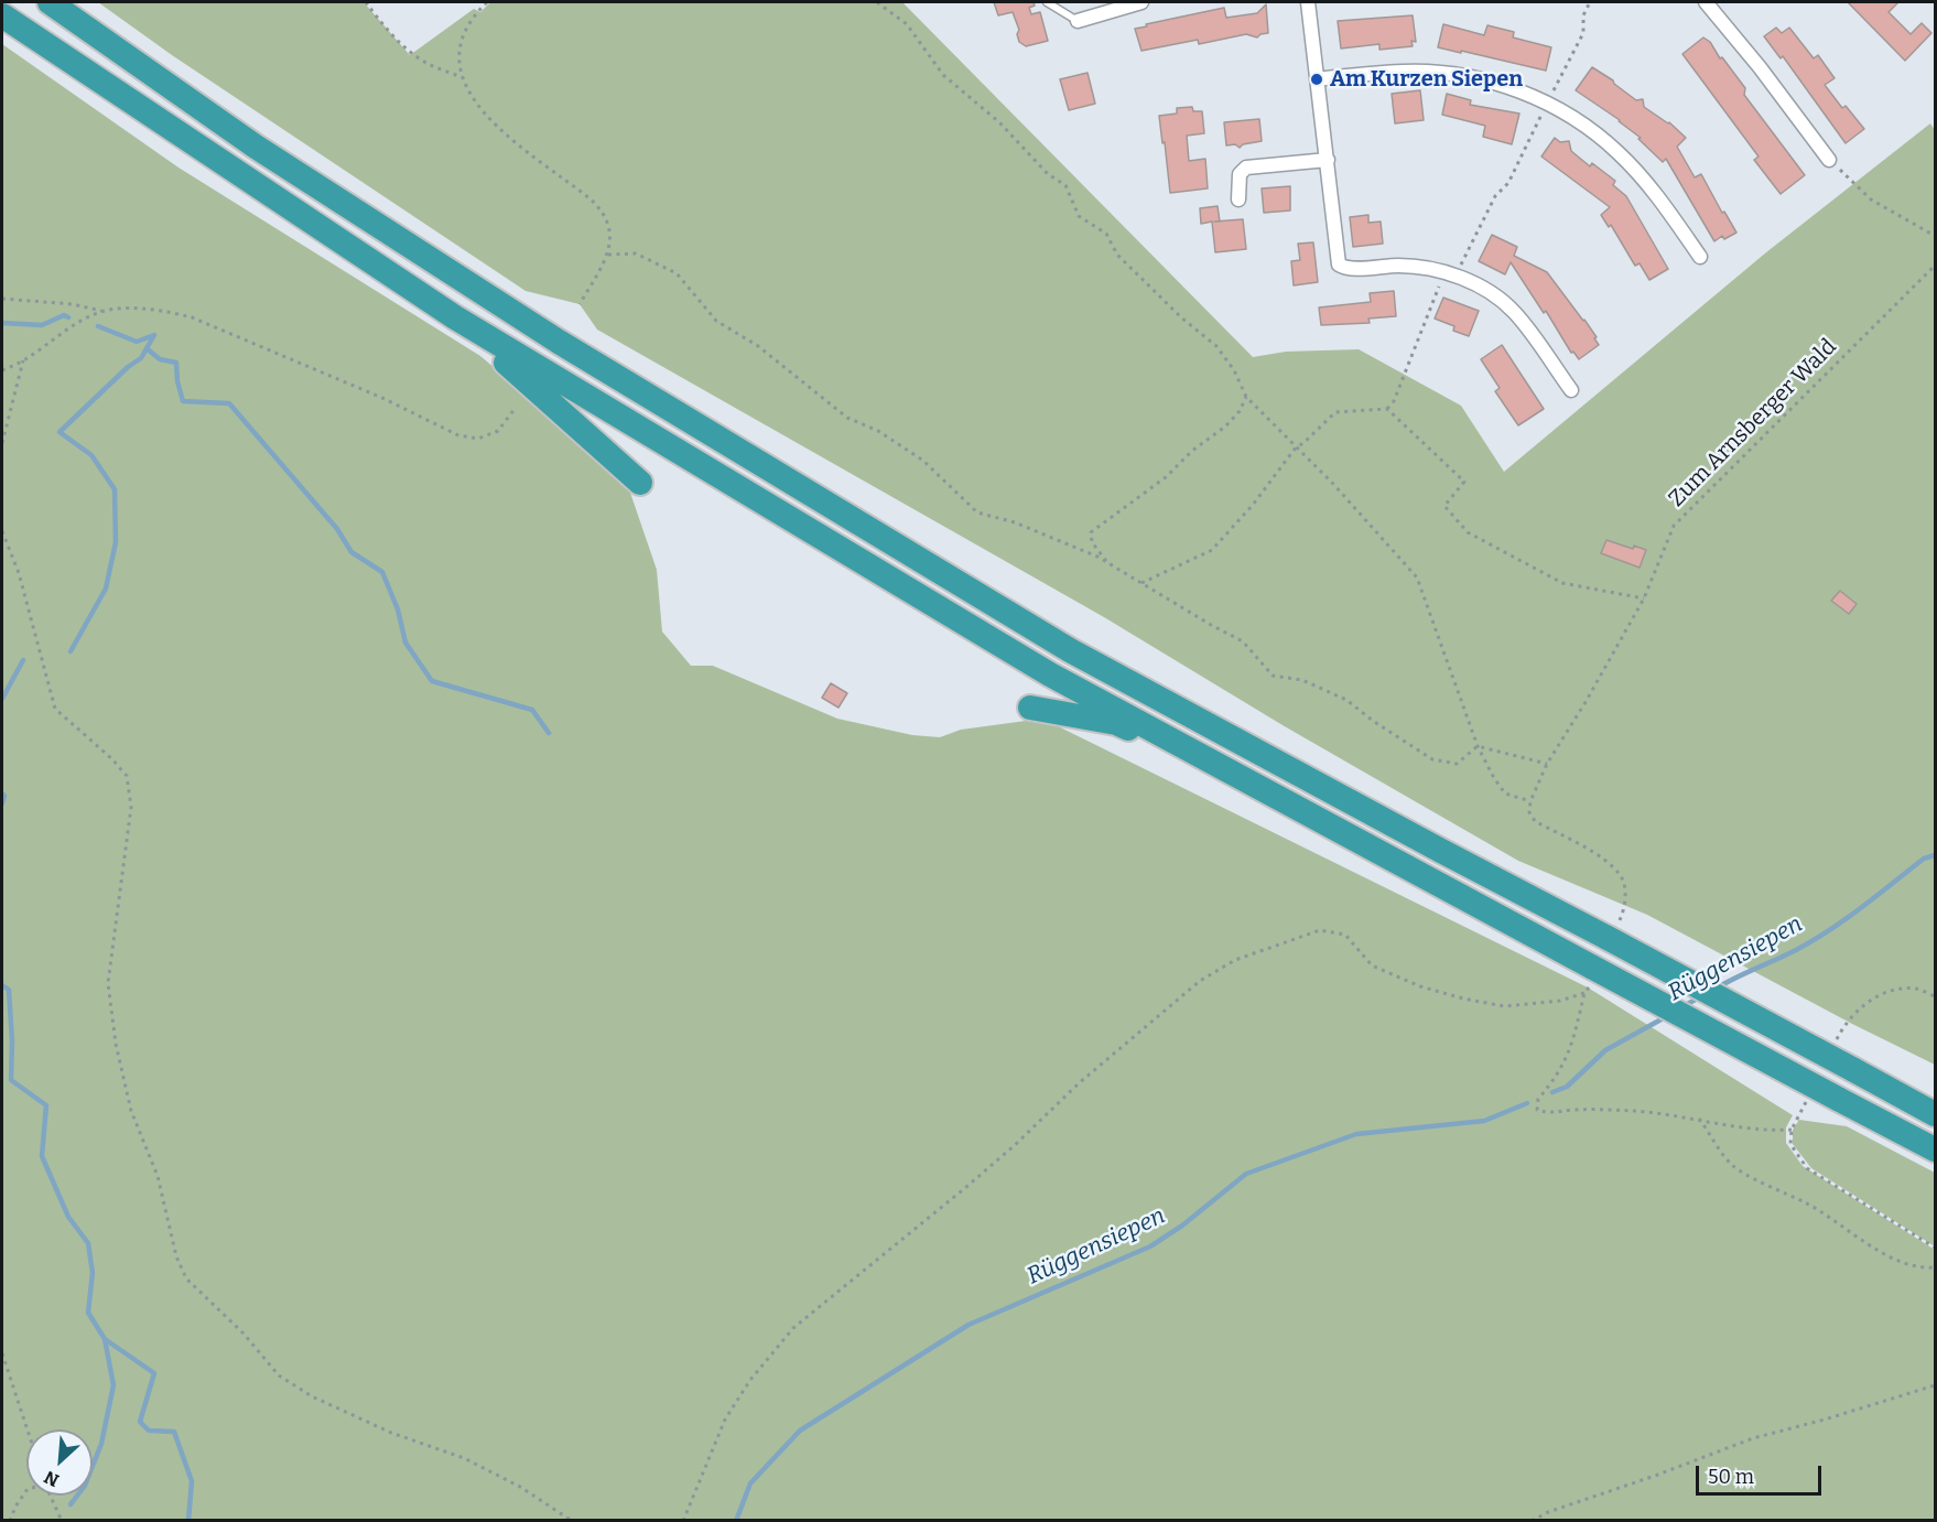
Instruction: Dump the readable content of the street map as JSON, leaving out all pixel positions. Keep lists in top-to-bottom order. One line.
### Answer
{"streets":{"path":["Zum Arnsberger Wald"]},"water":["Rüggensiepen"],"places":["Am Kurzen Siepen"],"scale_bar":"50 m","north":"bottom left"}
